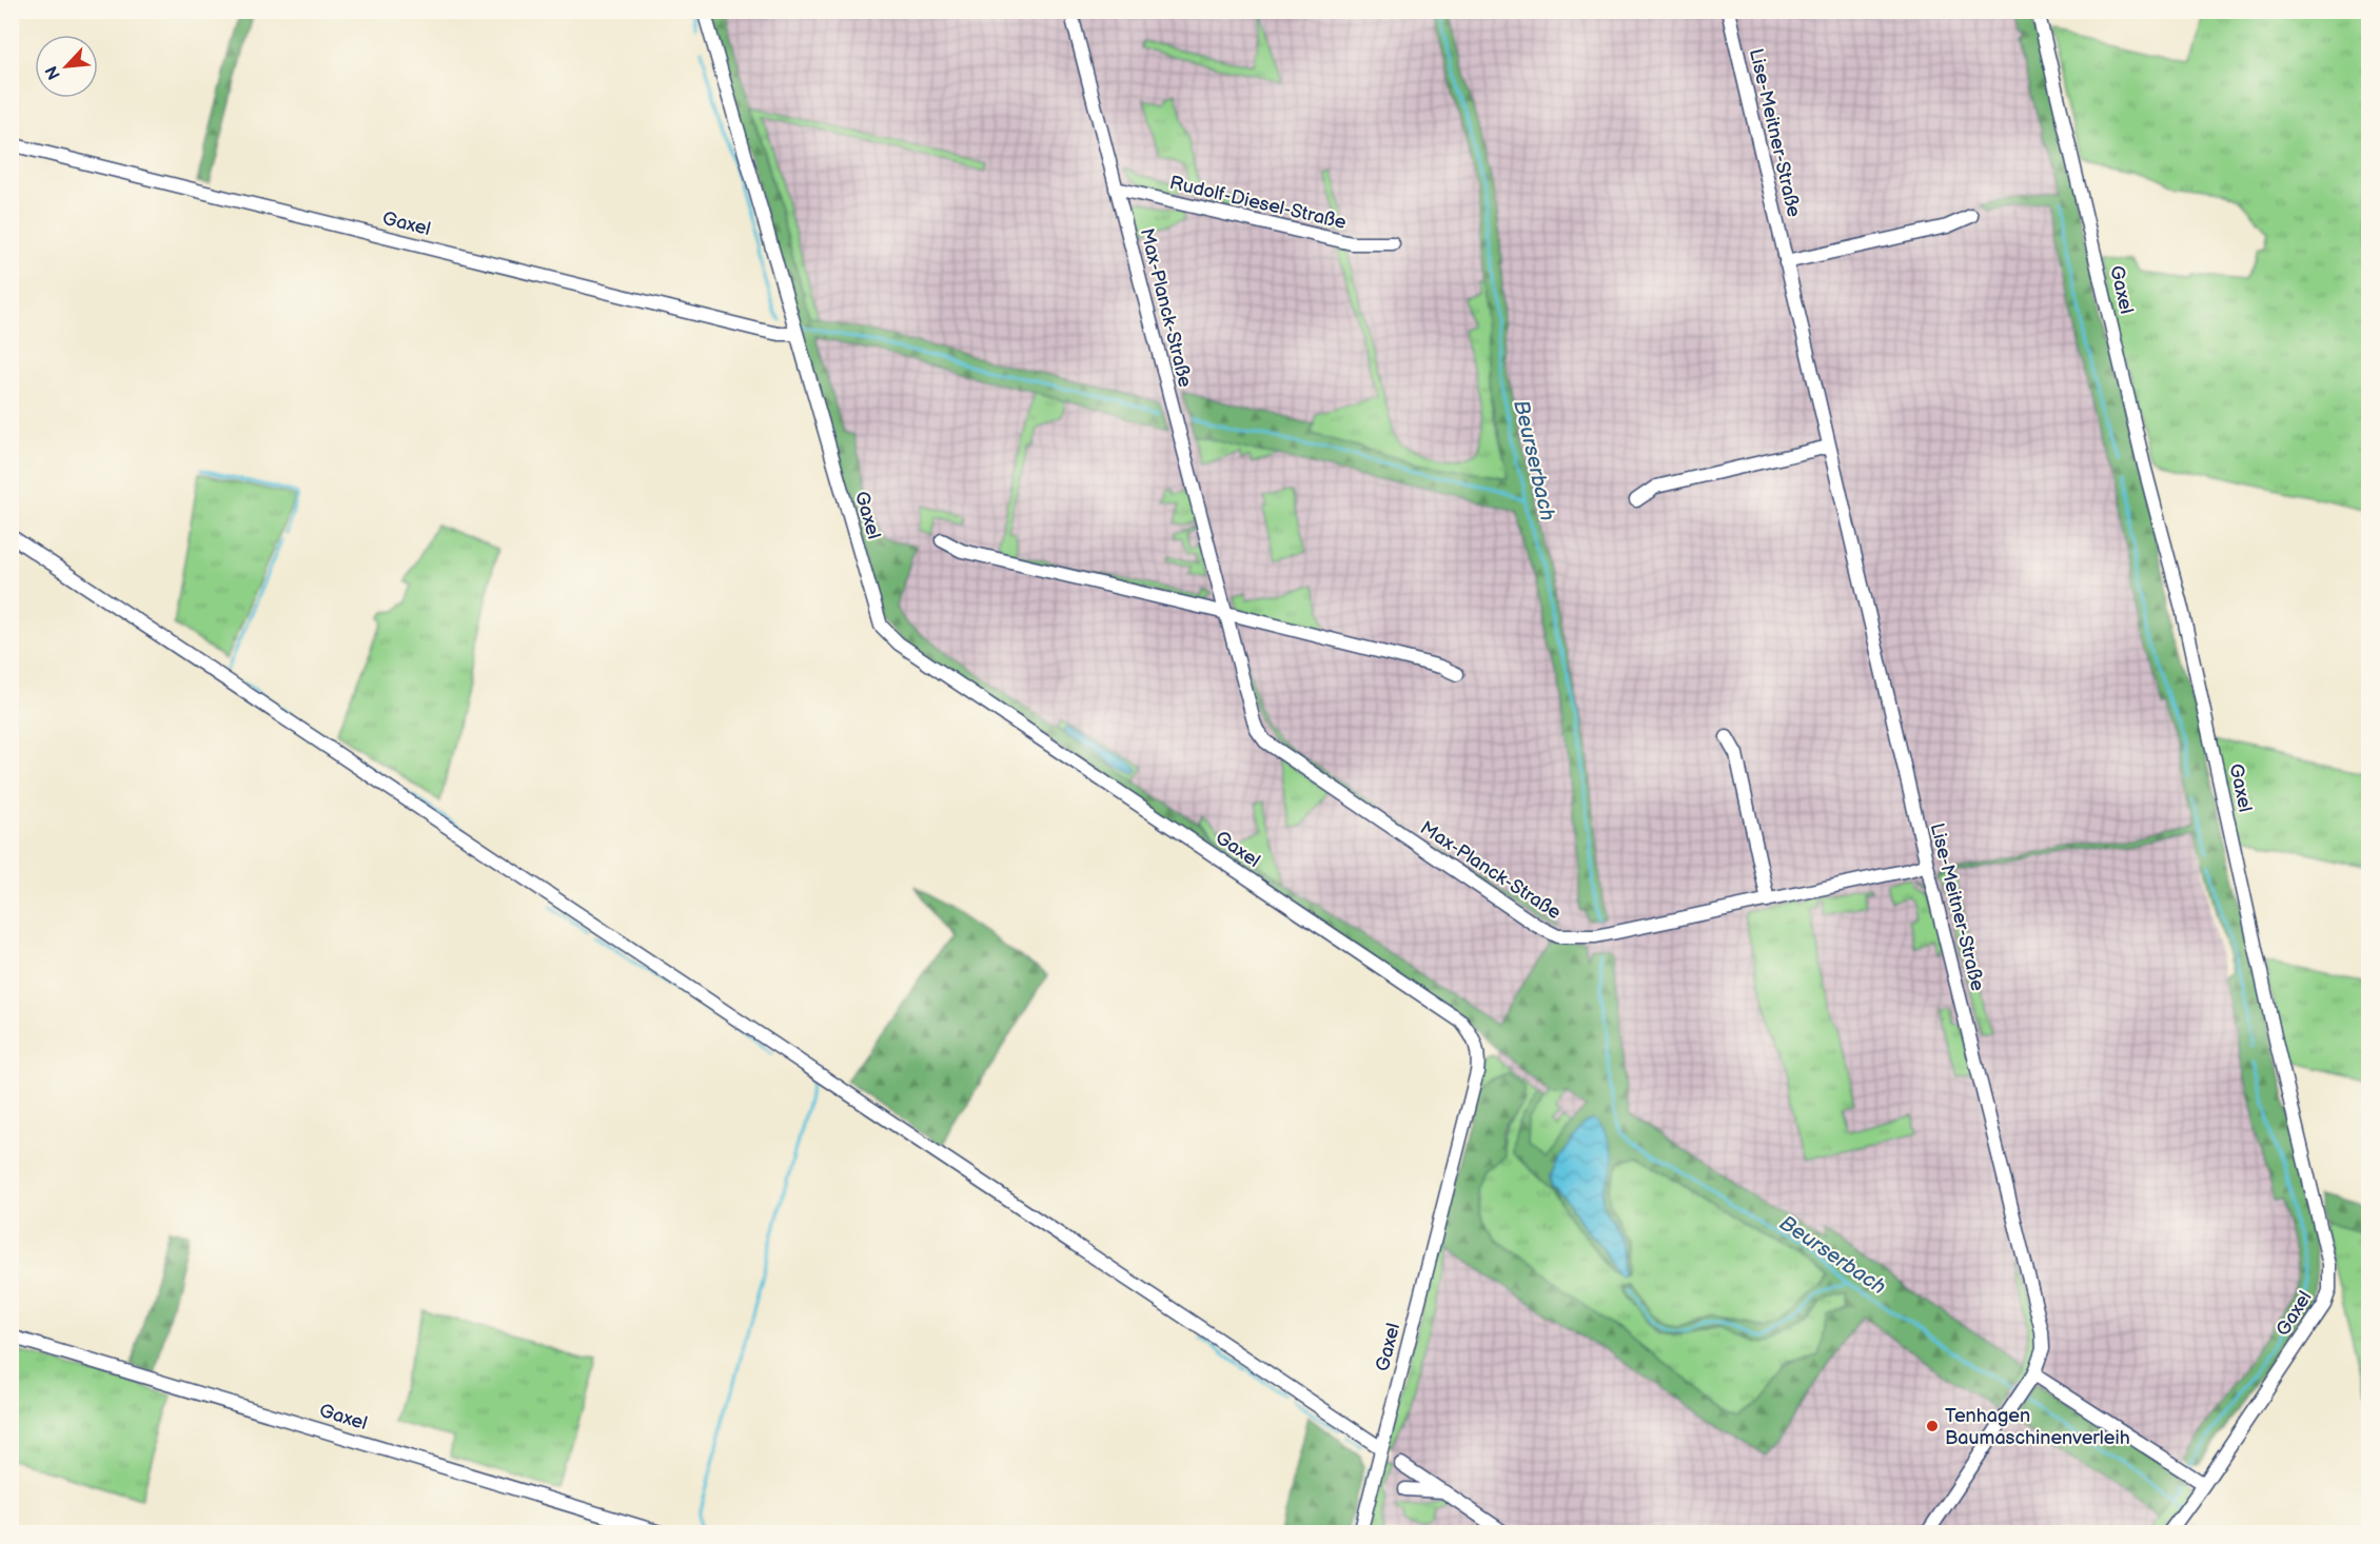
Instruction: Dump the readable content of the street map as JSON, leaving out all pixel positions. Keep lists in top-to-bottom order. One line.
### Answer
{"streets":{"street":["Lise-Meitner-Straße","Rudolf-Diesel-Straße","Gaxel","Max-Planck-Straße"]},"crossings":[["Lise-Meitner-Straße","Max-Planck-Straße"],["Rudolf-Diesel-Straße","Max-Planck-Straße"]],"water":["Beurserbach"],"places":["Tenhagen Baumaschinenverleih"],"north":"bottom left"}
